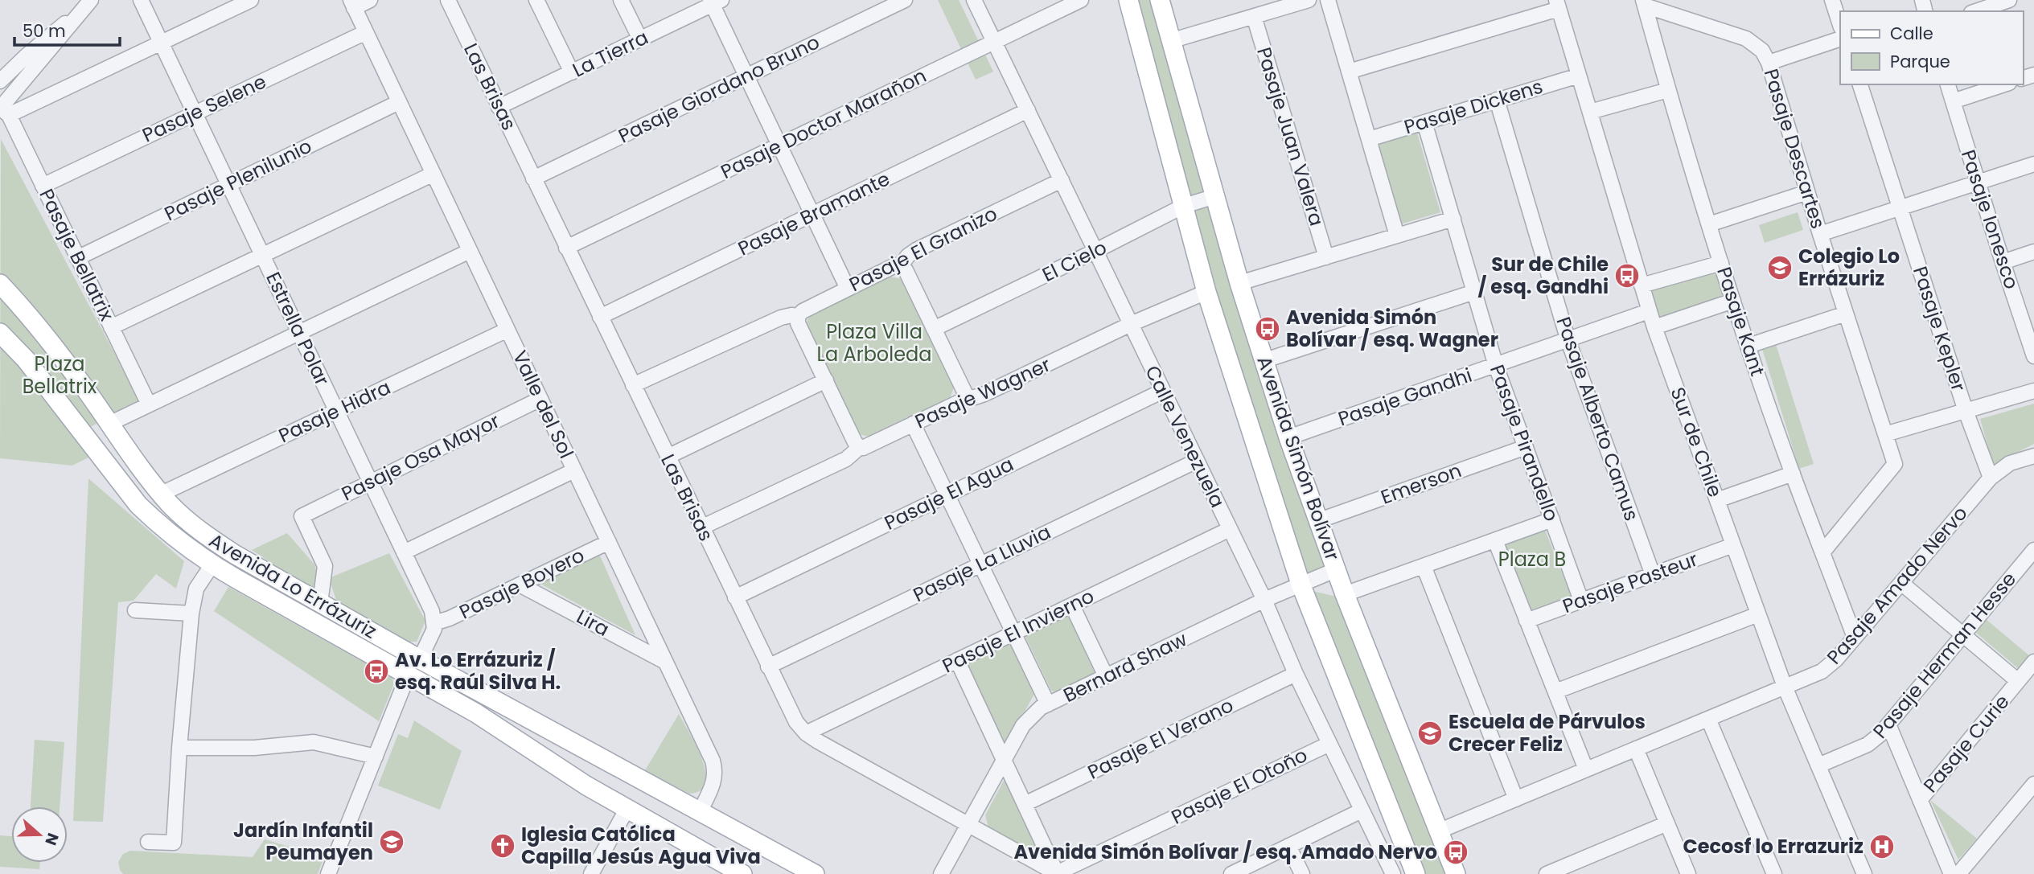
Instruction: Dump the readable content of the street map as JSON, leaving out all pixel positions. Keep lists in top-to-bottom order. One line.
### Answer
{"streets":{"main road":["Avenida Simón Bolívar","Avenida Lo Errázuriz"],"street":["La Tierra","Las Brisas","Pasaje Giordano Bruno","Pasaje Dickens","Pasaje Selene","Pasaje Doctor Marañon","Pasaje Juan Valera","Pasaje Descartes","Pasaje Plenilunio","Pasaje Bramante","Pasaje Ionesco","Pasaje El Granizo","Pasaje Bellatrix","El Cielo","Pasaje Kant","Estrella Polar","Pasaje Kepler","Pasaje Wagner","Pasaje Gandhi","Valle del Sol","Pasaje Hidra","Pasaje Alberto Camus","Calle Venezuela","Sur de Chile","Pasaje Pirandello","Pasaje Osa Mayor","Emerson","Pasaje El Agua","Pasaje La Lluvia","Pasaje Pasteur","Pasaje Boyero","Pasaje Amado Nervo","Lira","Pasaje El Invierno","Pasaje Herman Hesse","Bernard Shaw","Pasaje El Verano","Pasaje Curie","Pasaje El Otoño"]},"crossings":[["La Tierra","Las Brisas"],["Las Brisas","Pasaje Giordano Bruno"],["Las Brisas","Pasaje Doctor Marañon"],["Las Brisas","Pasaje Bramante"],["Las Brisas","Pasaje El Granizo"],["Las Brisas","Pasaje Wagner"],["Las Brisas","Pasaje El Agua"],["Las Brisas","Pasaje La Lluvia"],["Las Brisas","Pasaje El Invierno"],["Las Brisas","Bernard Shaw"],["Las Brisas","Pasaje El Otoño"],["Pasaje Dickens","Pasaje Alberto Camus"],["Pasaje Dickens","Sur de Chile"],["Pasaje Dickens","Pasaje Pirandello"],["Pasaje Selene","Pasaje Bellatrix"],["Pasaje Selene","Estrella Polar"],["Pasaje Selene","Valle del Sol"],["Pasaje Doctor Marañon","Calle Venezuela"],["Pasaje Descartes","Pasaje Kant"],["Pasaje Plenilunio","Pasaje Bellatrix"],["Pasaje Plenilunio","Estrella Polar"],["Pasaje Plenilunio","Valle del Sol"],["Pasaje Bramante","Calle Venezuela"],["Pasaje El Granizo","Calle Venezuela"],["El Cielo","Calle Venezuela"],["El Cielo","Avenida Simón Bolívar"],["Pasaje Kant","Pasaje Amado Nervo"],["Estrella Polar","Pasaje Hidra"],["Estrella Polar","Pasaje Osa Mayor"],["Estrella Polar","Pasaje Boyero"],["Pasaje Kepler","Pasaje Amado Nervo"],["Pasaje Wagner","Calle Venezuela"],["Pasaje Wagner","Avenida Simón Bolívar"],["Pasaje Gandhi","Pasaje Alberto Camus"],["Pasaje Gandhi","Sur de Chile"],["Pasaje Gandhi","Pasaje Pirandello"],["Pasaje Gandhi","Avenida Simón Bolívar"],["Valle del Sol","Pasaje Hidra"],["Valle del Sol","Pasaje Osa Mayor"],["Valle del Sol","Pasaje Boyero"],["Valle del Sol","Avenida Lo Errázuriz"],["Valle del Sol","Lira"],["Pasaje Hidra","Avenida Lo Errázuriz"],["Pasaje Alberto Camus","Pasaje Pasteur"],["Calle Venezuela","Pasaje El Agua"],["Calle Venezuela","Pasaje La Lluvia"],["Calle Venezuela","Pasaje El Invierno"],["Calle Venezuela","Bernard Shaw"],["Calle Venezuela","Pasaje El Verano"],["Calle Venezuela","Pasaje El Otoño"],["Sur de Chile","Pasaje Pasteur"],["Sur de Chile","Pasaje Amado Nervo"],["Sur de Chile","Pasaje Herman Hesse"],["Pasaje Pirandello","Emerson"],["Pasaje Pirandello","Pasaje Pasteur"],["Pasaje Osa Mayor","Avenida Lo Errázuriz"],["Avenida Simón Bolívar","Emerson"],["Avenida Simón Bolívar","Pasaje Amado Nervo"],["Avenida Simón Bolívar","Bernard Shaw"],["Pasaje Boyero","Lira"]],"parks":["Plaza Villa La Arboleda","Plaza Bellatrix","Plaza B"],"places":{"school or university":["Colegio Lo Errázuriz","Escuela de Párvulos Crecer Feliz","Jardín Infantil Peumayen"],"bus stop":["Sur de Chile / esq. Gandhi","Avenida Simón Bolívar / esq. Wagner","Av. Lo Errázuriz / esq. Raúl Silva H.","Avenida Simón Bolívar / esq. Amado Nervo"],"church":["Iglesia Católica Capilla Jesús Agua Viva"],"hospital":["Cecosf lo Errazuriz"]},"legend":["Calle","Parque"],"scale_bar":"50 m","north":"right"}
